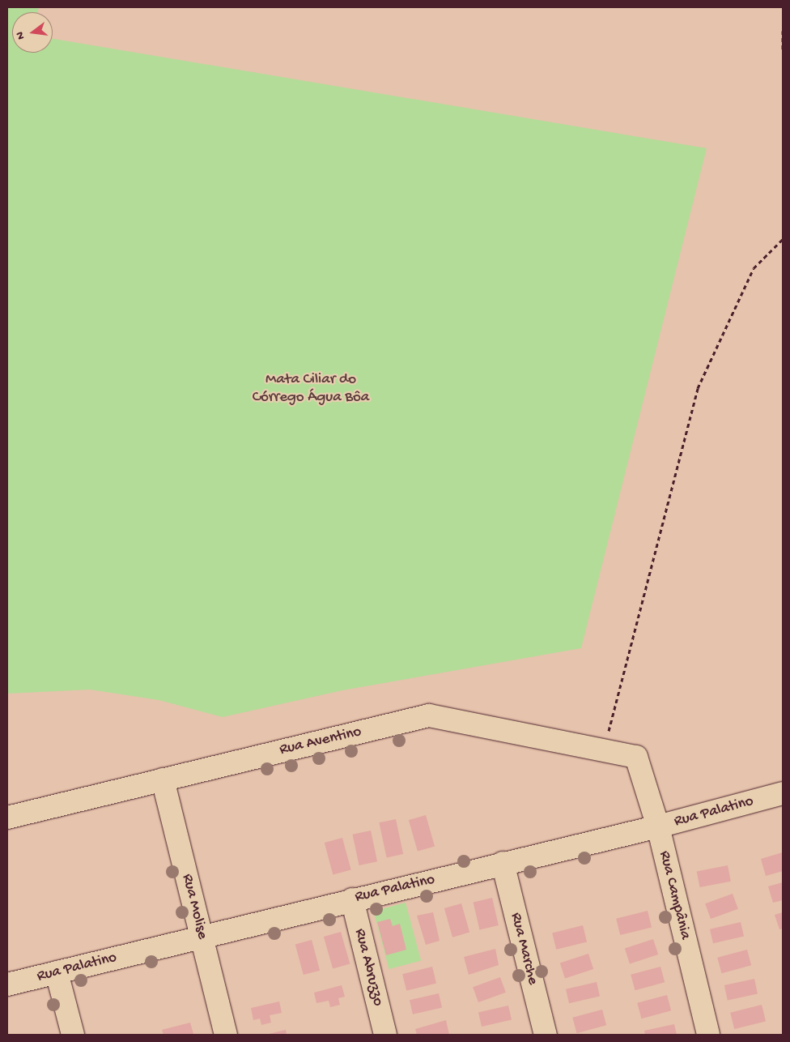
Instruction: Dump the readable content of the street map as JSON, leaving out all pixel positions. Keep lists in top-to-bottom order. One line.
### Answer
{"streets":{"street":["Rua Aventino","Rua Palatino","Rua Campânia","Rua Molise","Rua Marche","Rua Abruzzo"]},"crossings":[["Rua Aventino","Rua Campânia"],["Rua Aventino","Rua Molise"],["Rua Palatino","Rua Campânia"],["Rua Palatino","Rua Molise"],["Rua Palatino","Rua Marche"],["Rua Palatino","Rua Abruzzo"]],"parks":["Mata Ciliar do Córrego Água Bôa"],"north":"left"}
